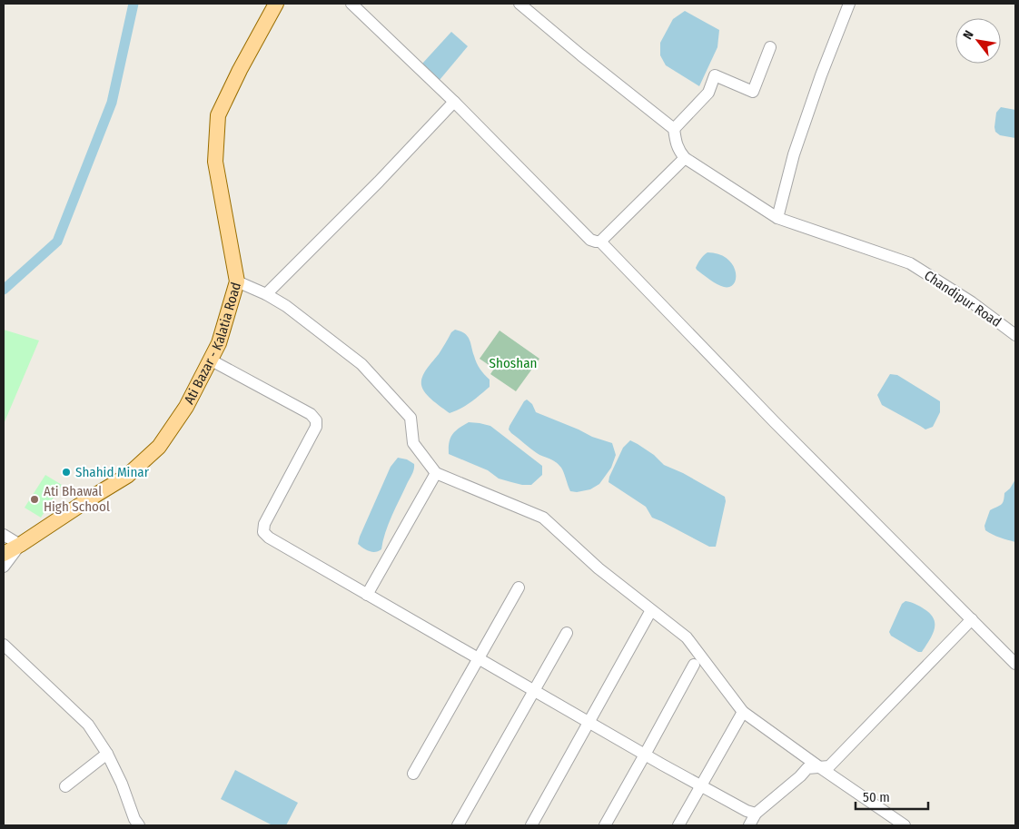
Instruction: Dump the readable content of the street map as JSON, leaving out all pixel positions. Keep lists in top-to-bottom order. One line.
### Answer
{"streets":{"main road":["Ati Bazar - Kalatia Road"],"street":["Chandipur Road"]},"parks":["Shoshan"],"places":["Shahid Minar","Ati Bhawal High School"],"scale_bar":"50 m","north":"top left"}
